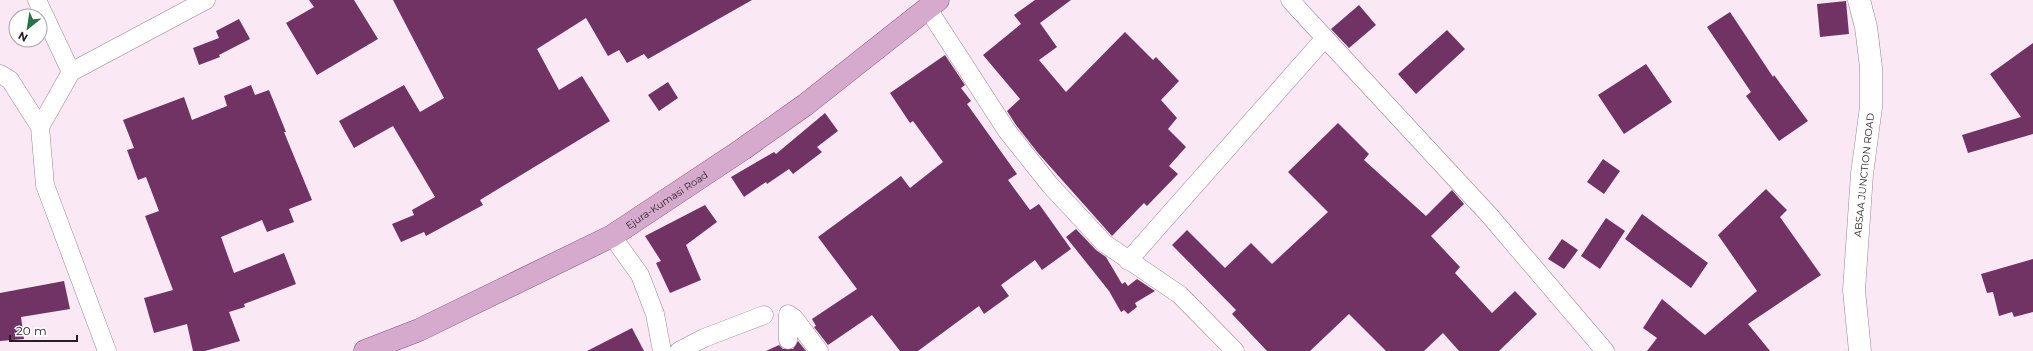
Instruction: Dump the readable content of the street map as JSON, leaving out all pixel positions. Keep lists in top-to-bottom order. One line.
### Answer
{"streets":{"main road":["Ejura-Kumasi Road"],"street":["ABSAA JUNCTION ROAD"]},"scale_bar":"20 m","north":"bottom left"}
